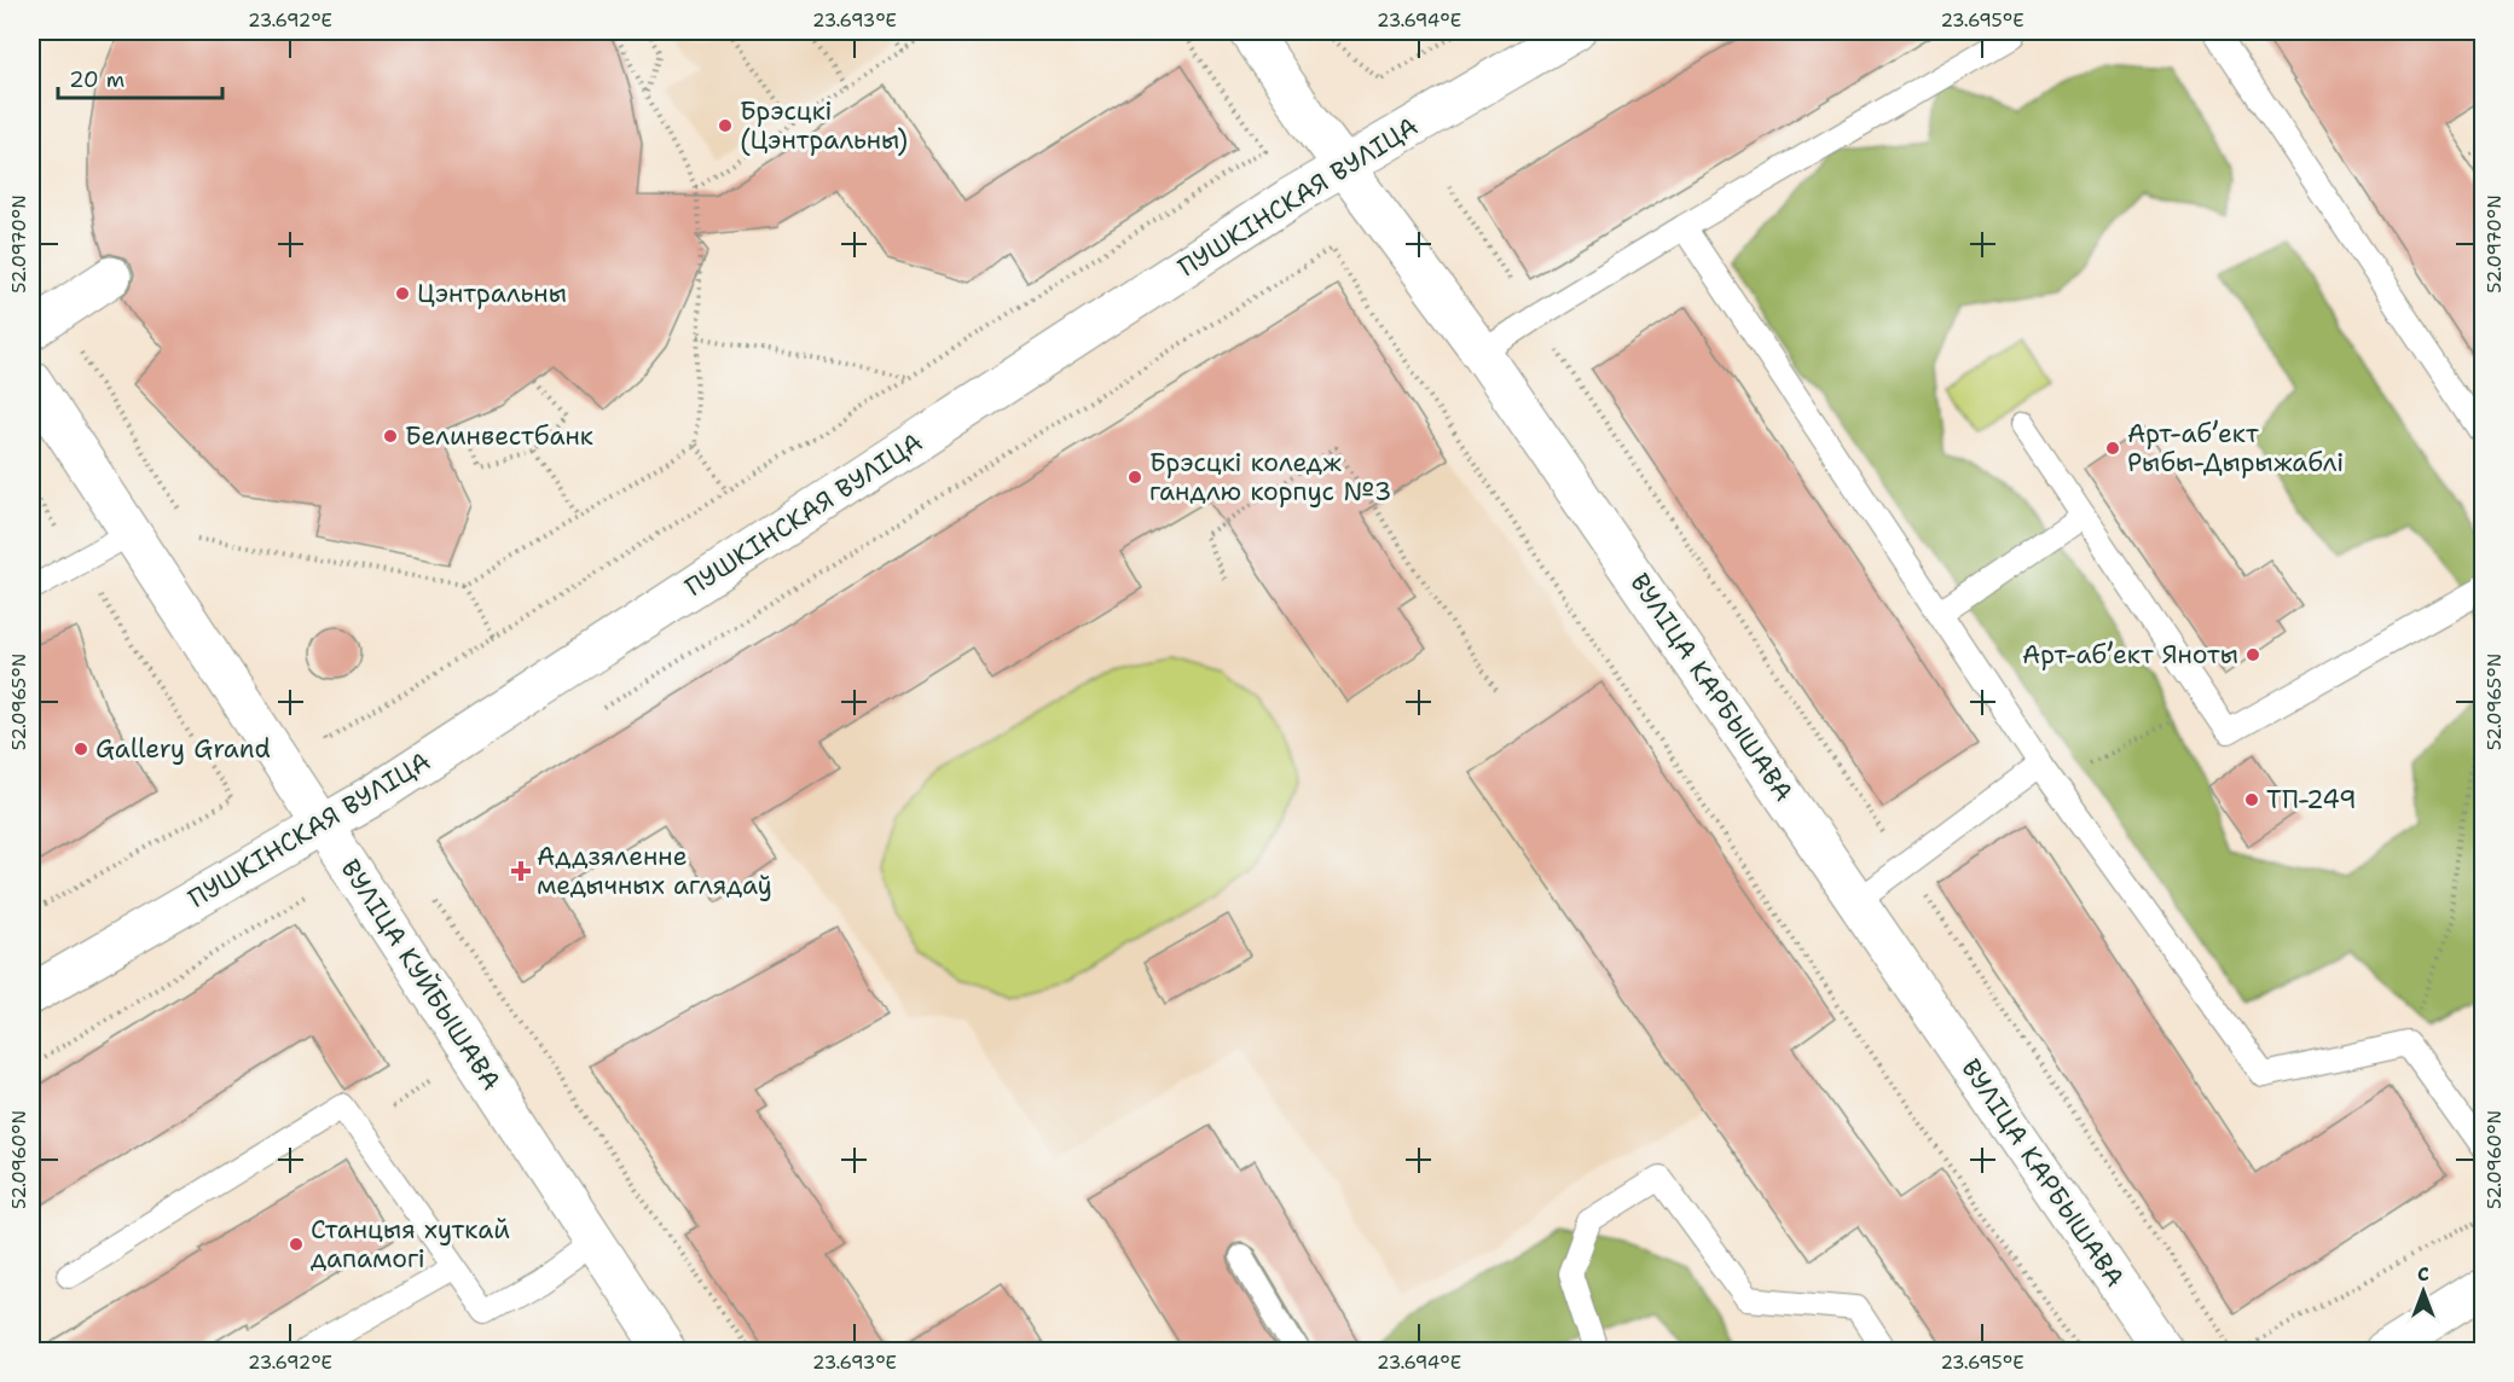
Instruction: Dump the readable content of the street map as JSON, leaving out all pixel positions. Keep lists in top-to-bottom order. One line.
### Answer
{"streets":{"street":["ПУШКІНСКАЯ ВУЛІЦА","ВУЛІЦА КАРБЫШАВА","ВУЛІЦА КУЙБЫШАВА"]},"crossings":[["ПУШКІНСКАЯ ВУЛІЦА","ВУЛІЦА КАРБЫШАВА"],["ПУШКІНСКАЯ ВУЛІЦА","ВУЛІЦА КУЙБЫШАВА"]],"places":{"other":["Брэсцкі (Цэнтральны)","Цэнтральны","Белинвестбанк","Арт-абʼект Рыбы-Дырыжаблі","Брэсцкі коледж гандлю корпус №3","Арт-абʼект Яноты","Gallery Grand","ТП-249","Станцыя хуткай дапамогі"],"health":["Аддзяленне медычных аглядаў"]},"scale_bar":"20 m","north":"top","coordinates":["23.692°E","23.693°E","23.694°E","23.695°E","52.0970°N","52.0965°N","52.0960°N"]}
